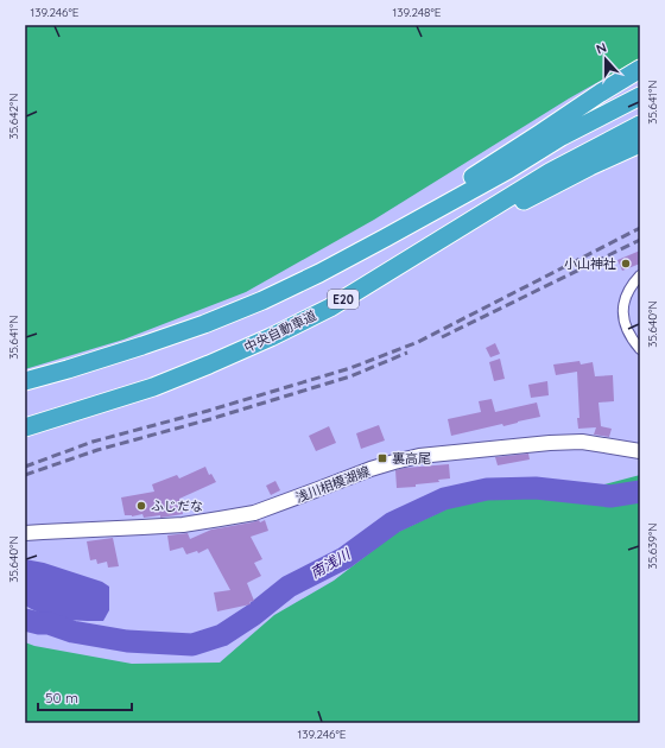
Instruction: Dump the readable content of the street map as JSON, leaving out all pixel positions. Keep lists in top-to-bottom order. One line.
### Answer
{"streets":{"highway":["E20","中央自動車道"],"main road":["浅川相模湖線"]},"water":["南浅川"],"places":{"other":["小山神社","ふじだな"],"transit":["裏高尾"]},"scale_bar":"50 m","north":"top","coordinates":["139.246°E","139.248°E","35.641°N","35.642°N","35.640°N","35.639°N"]}
